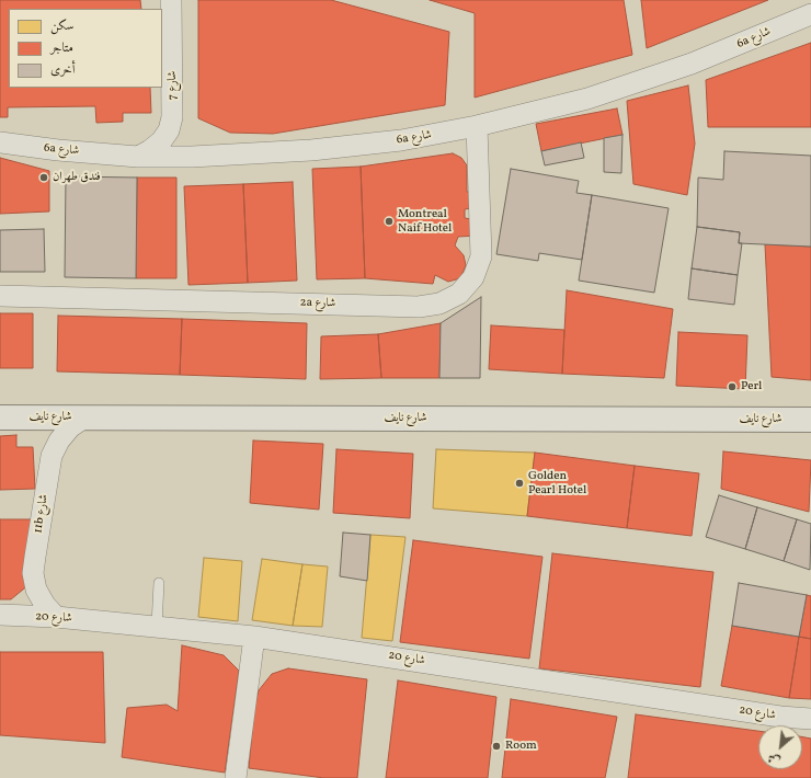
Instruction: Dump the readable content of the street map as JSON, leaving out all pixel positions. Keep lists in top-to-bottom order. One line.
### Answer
{"streets":{"street":["6a شارع","شارع 7","2a شارع","شارع نايف","11b شارع","شارع 20"]},"crossings":[["6a شارع","شارع 7"],["6a شارع","2a شارع"],["شارع نايف","11b شارع"],["11b شارع","شارع 20"]],"places":["فندق طهران","Montreal Naif Hotel","Perl","Golden Pearl Hotel","Room"],"legend":["سكن","متاجر","أخرى"],"north":"bottom left"}
